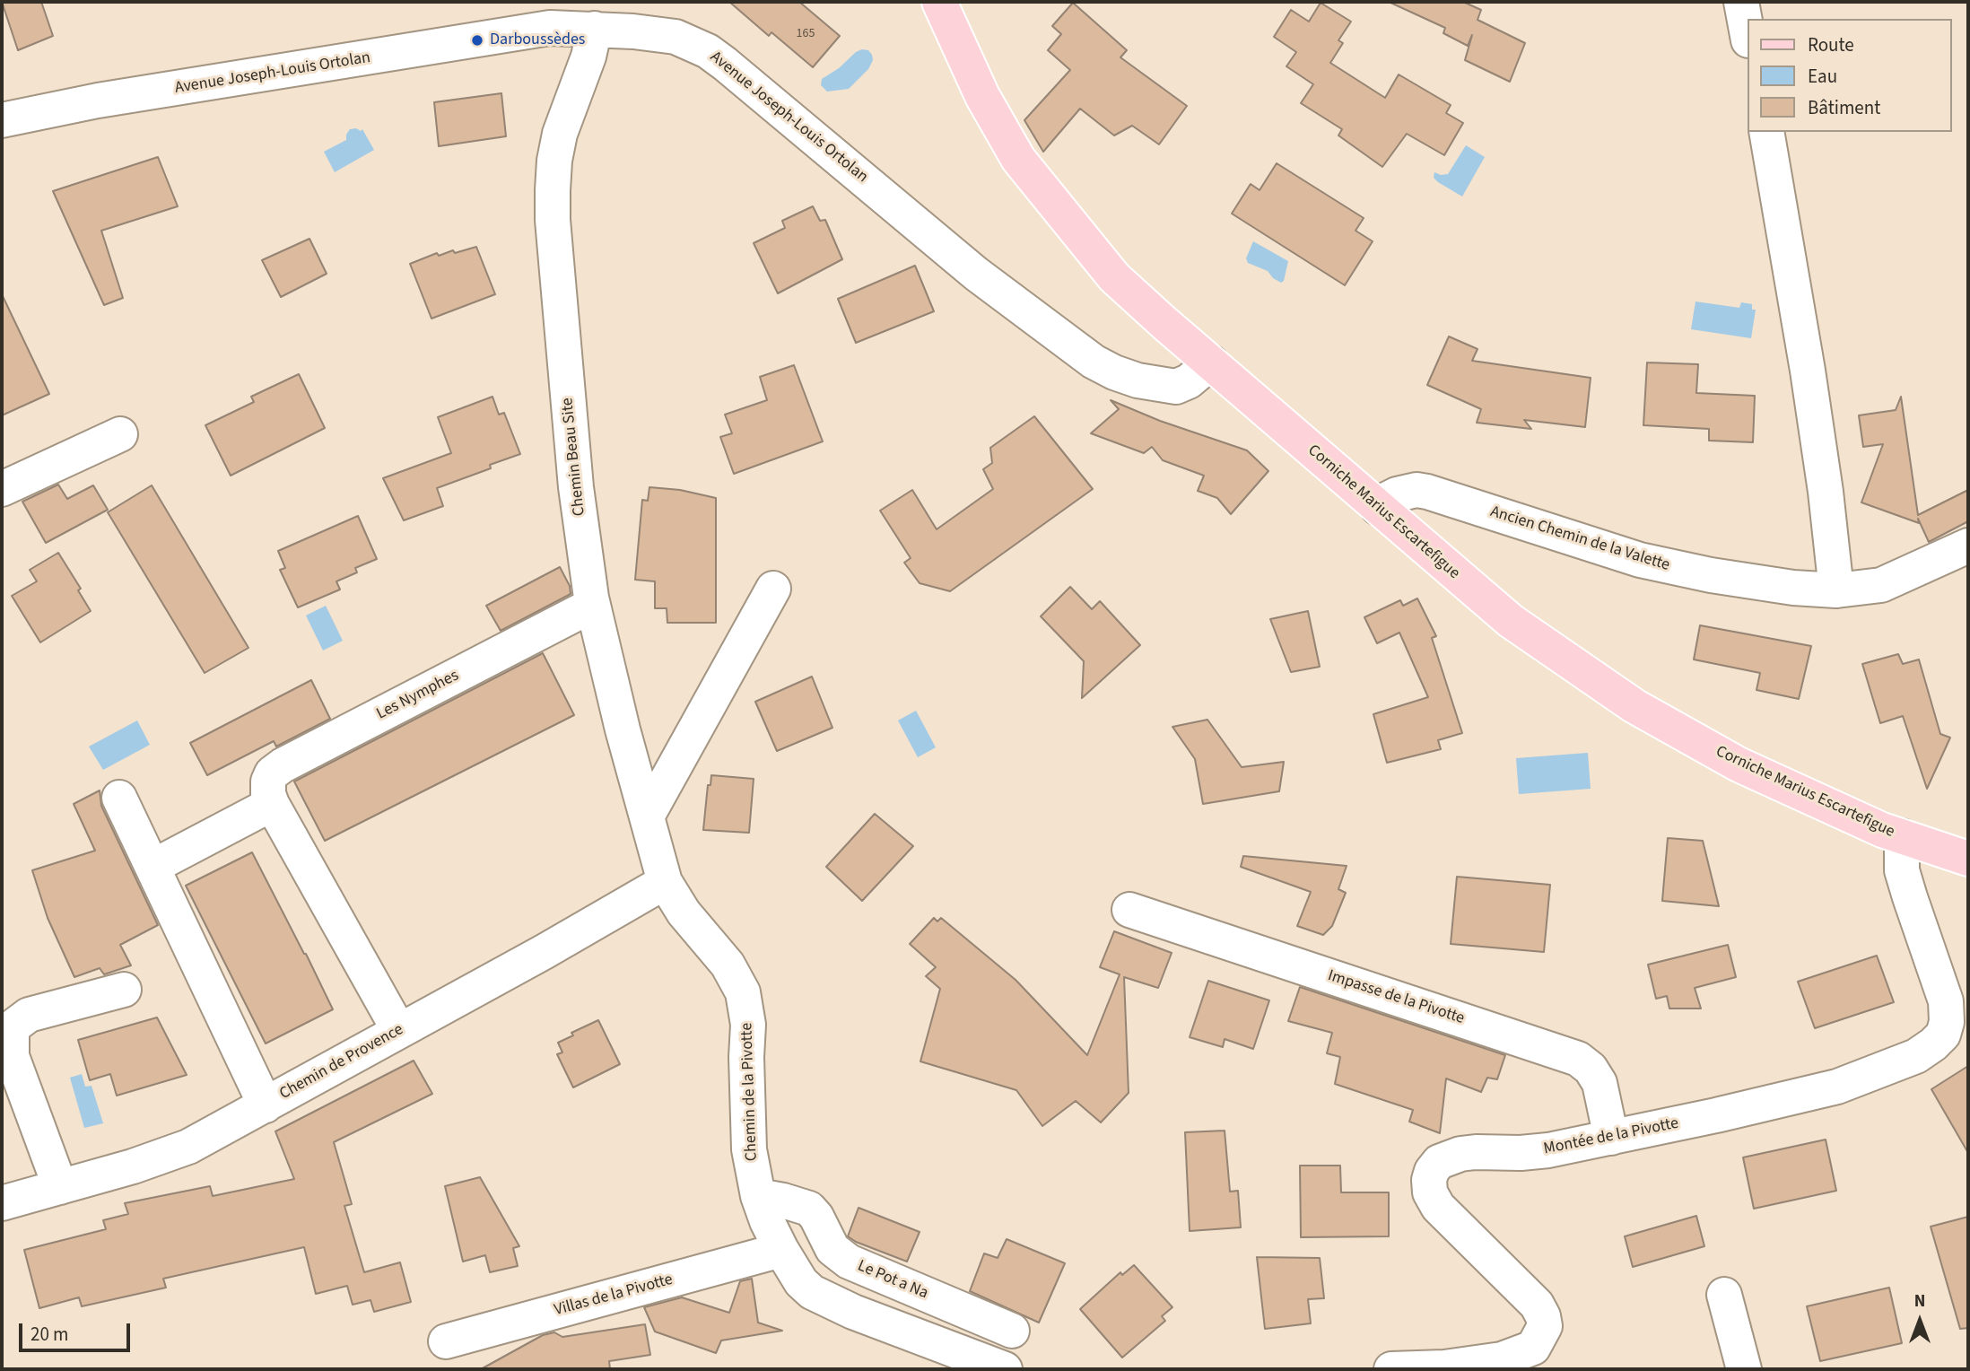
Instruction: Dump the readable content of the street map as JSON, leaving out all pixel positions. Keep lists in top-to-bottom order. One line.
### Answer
{"streets":{"main road":["Corniche Marius Escartefigue"],"street":["Avenue Joseph-Louis Ortolan","Chemin Beau Site","Ancien Chemin de la Valette","Les Nymphes","Impasse de la Pivotte","Chemin de Provence","Chemin de la Pivotte","Montée de la Pivotte","Le Pot a Na","Villas de la Pivotte"]},"crossings":[["Avenue Joseph-Louis Ortolan","Chemin Beau Site"],["Avenue Joseph-Louis Ortolan","Corniche Marius Escartefigue"],["Chemin Beau Site","Les Nymphes"],["Chemin Beau Site","Chemin de Provence"],["Chemin Beau Site","Chemin de la Pivotte"],["Corniche Marius Escartefigue","Ancien Chemin de la Valette"],["Corniche Marius Escartefigue","Montée de la Pivotte"],["Les Nymphes","Chemin de Provence"],["Impasse de la Pivotte","Montée de la Pivotte"],["Chemin de Provence","Chemin de la Pivotte"],["Chemin de la Pivotte","Le Pot a Na"],["Chemin de la Pivotte","Villas de la Pivotte"]],"places":["Darboussèdes"],"house_numbers":["165"],"legend":["Route","Eau","Bâtiment"],"scale_bar":"20 m","north":"top"}
